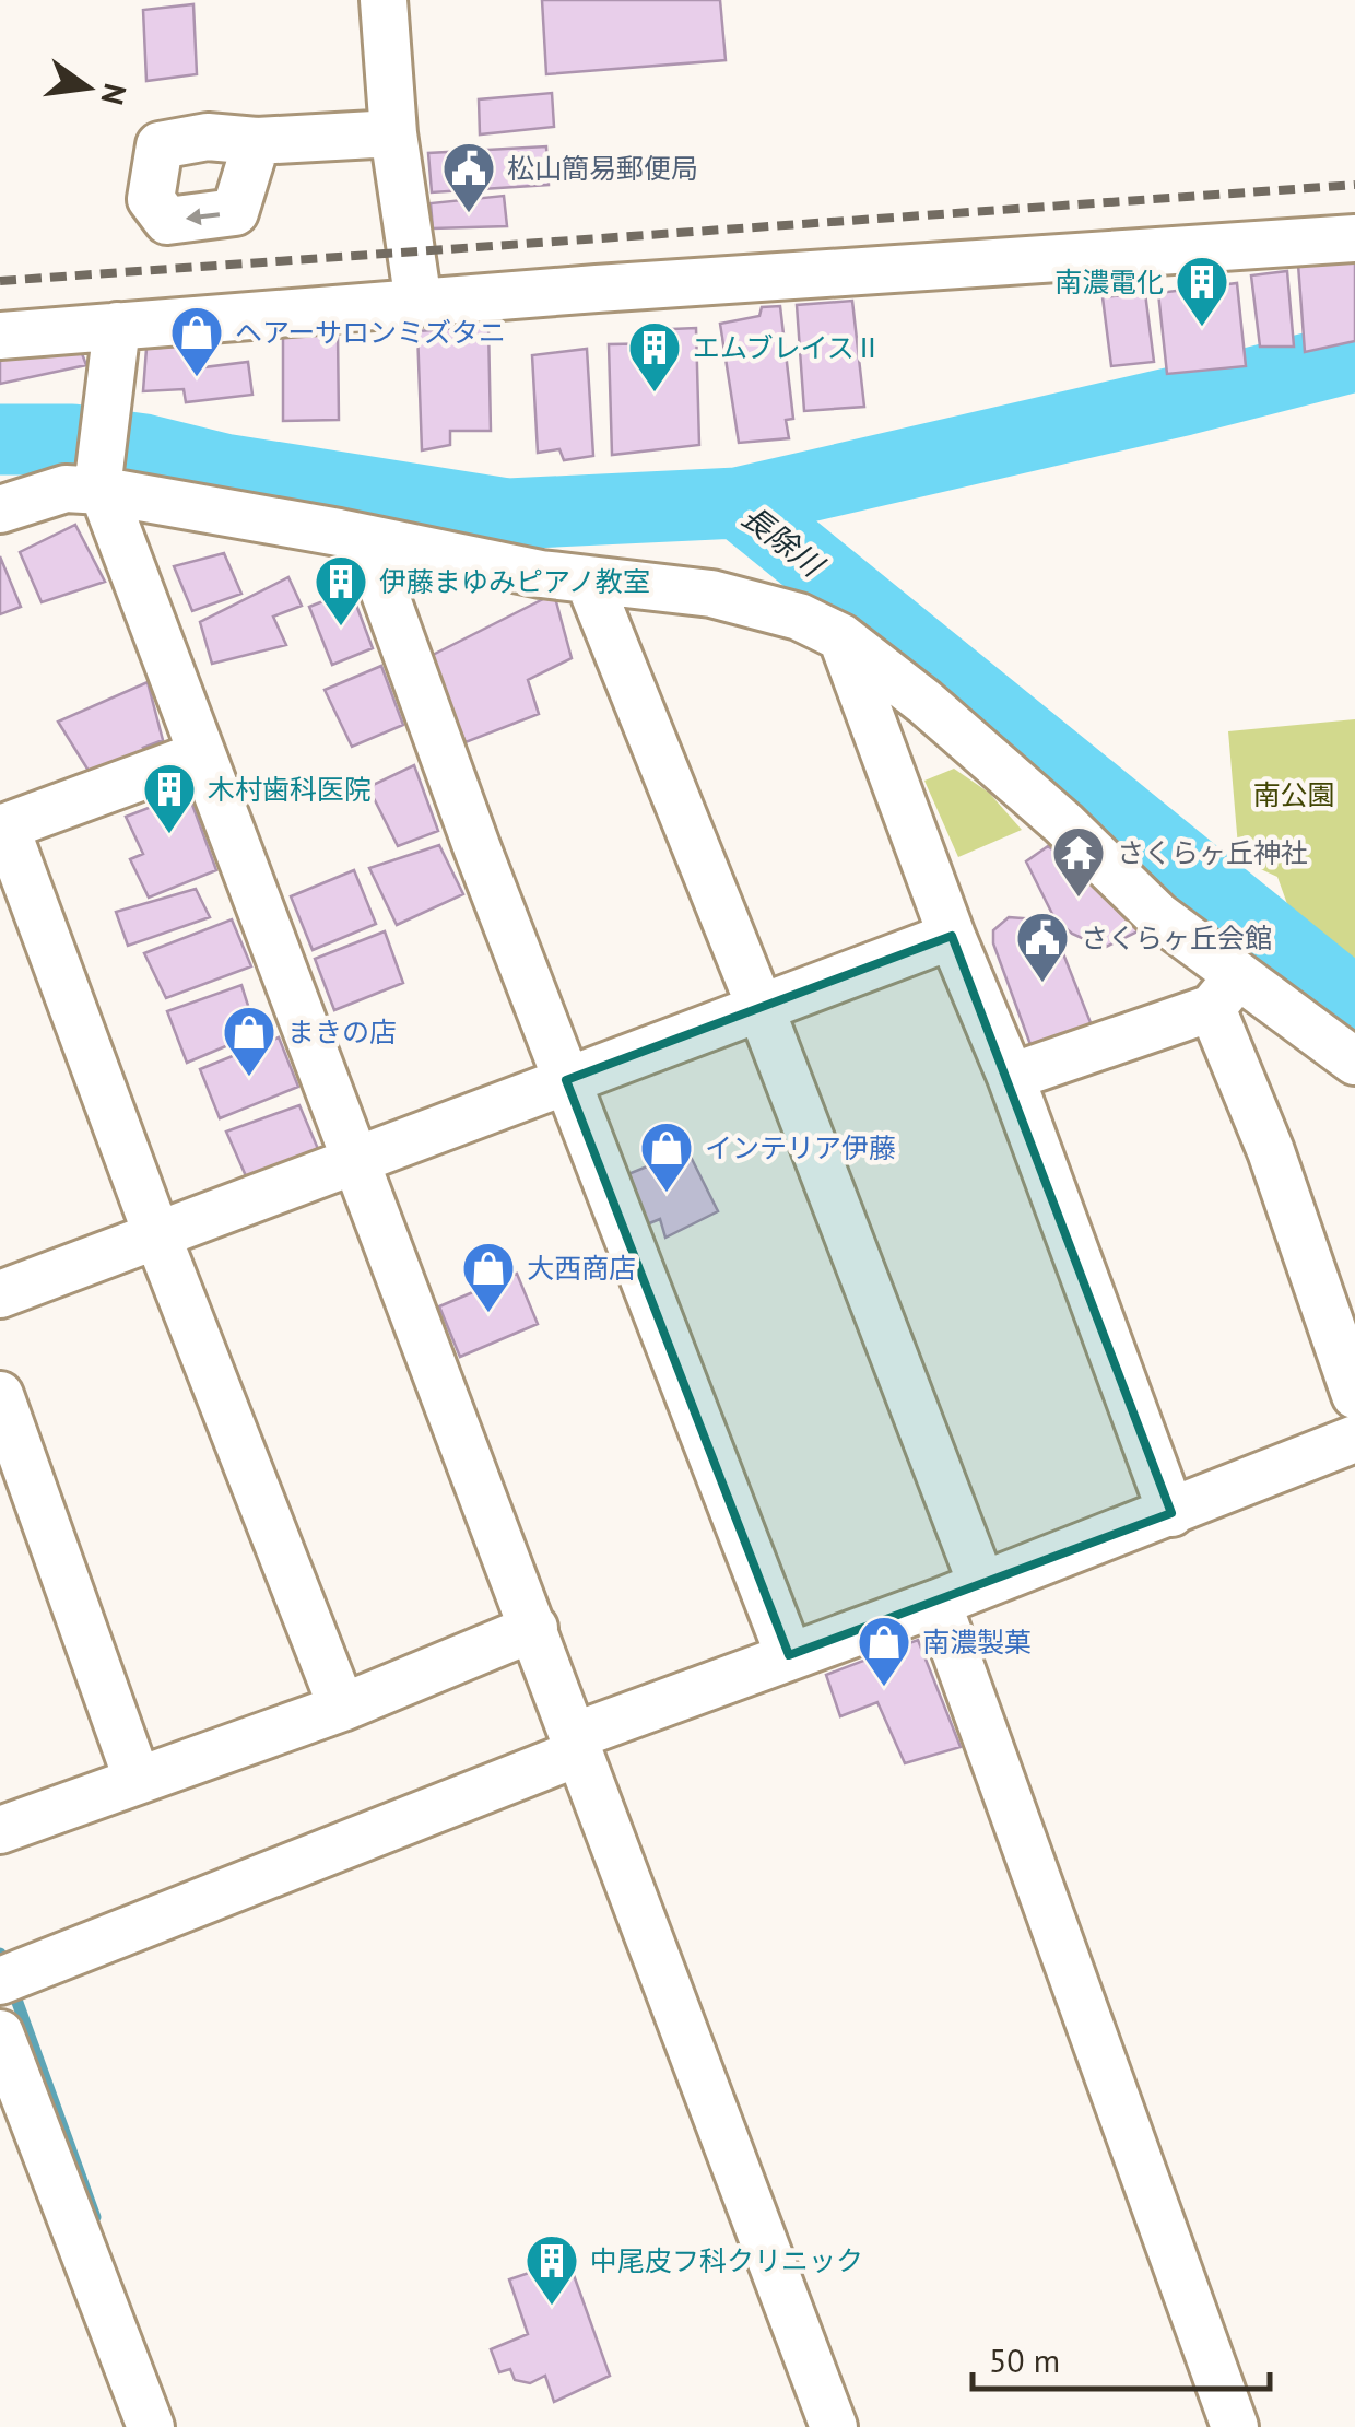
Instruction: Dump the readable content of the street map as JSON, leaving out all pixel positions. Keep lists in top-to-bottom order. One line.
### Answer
{"water":["長除川"],"parks":["南公園"],"places":{"public building":["松山簡易郵便局","さくらヶ丘会館"],"building":["南濃電化","エムブレイスⅡ","伊藤まゆみピアノ教室","木村歯科医院","中尾皮フ科クリニック"],"shop":["ヘアーサロンミズタニ","まきの店","インテリア伊藤","大西商店","南濃製菓"],"temple":["さくらヶ丘神社"]},"scale_bar":"50 m","north":"right"}
